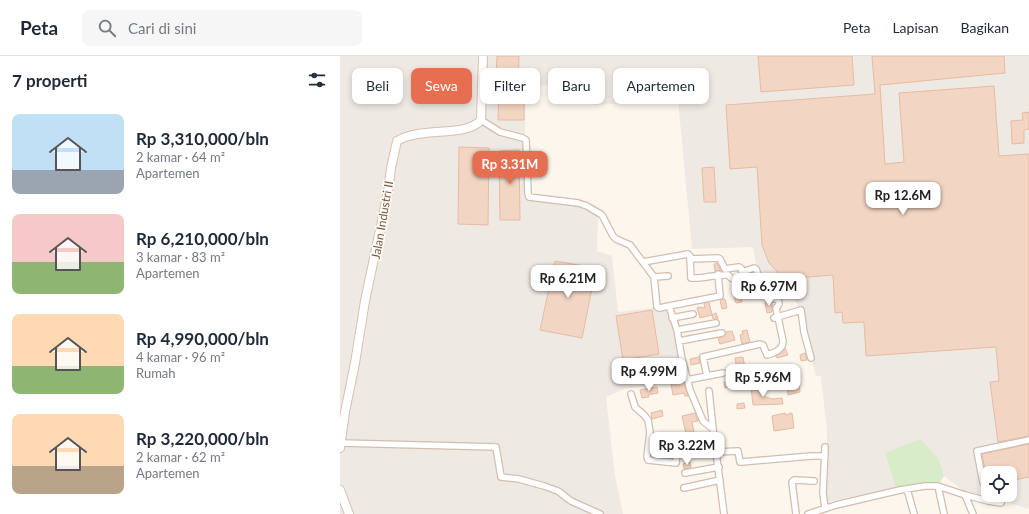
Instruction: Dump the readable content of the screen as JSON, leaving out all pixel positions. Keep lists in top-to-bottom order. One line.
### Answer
{"streets":{"main road":["Jalan Industri II"]},"page":{"header":"Peta","search":"Cari di sini","nav":["Peta","Lapisan","Bagikan"],"heading":"7 properti","chip":["Beli","Sewa","Filter","Baru","Apartemen"],"list":[{"name":"Rp 3,310,000/bln","note":"2 kamar · 64 m² · Apartemen"},{"name":"Rp 6,210,000/bln","note":"3 kamar · 83 m² · Apartemen"},{"name":"Rp 4,990,000/bln","note":"4 kamar · 96 m² · Rumah"},{"name":"Rp 3,220,000/bln","note":"2 kamar · 62 m² · Apartemen"}],"price":["Rp 3.31M","Rp 12.6M","Rp 6.21M","Rp 6.97M","Rp 4.99M","Rp 5.96M","Rp 3.22M"]}}
